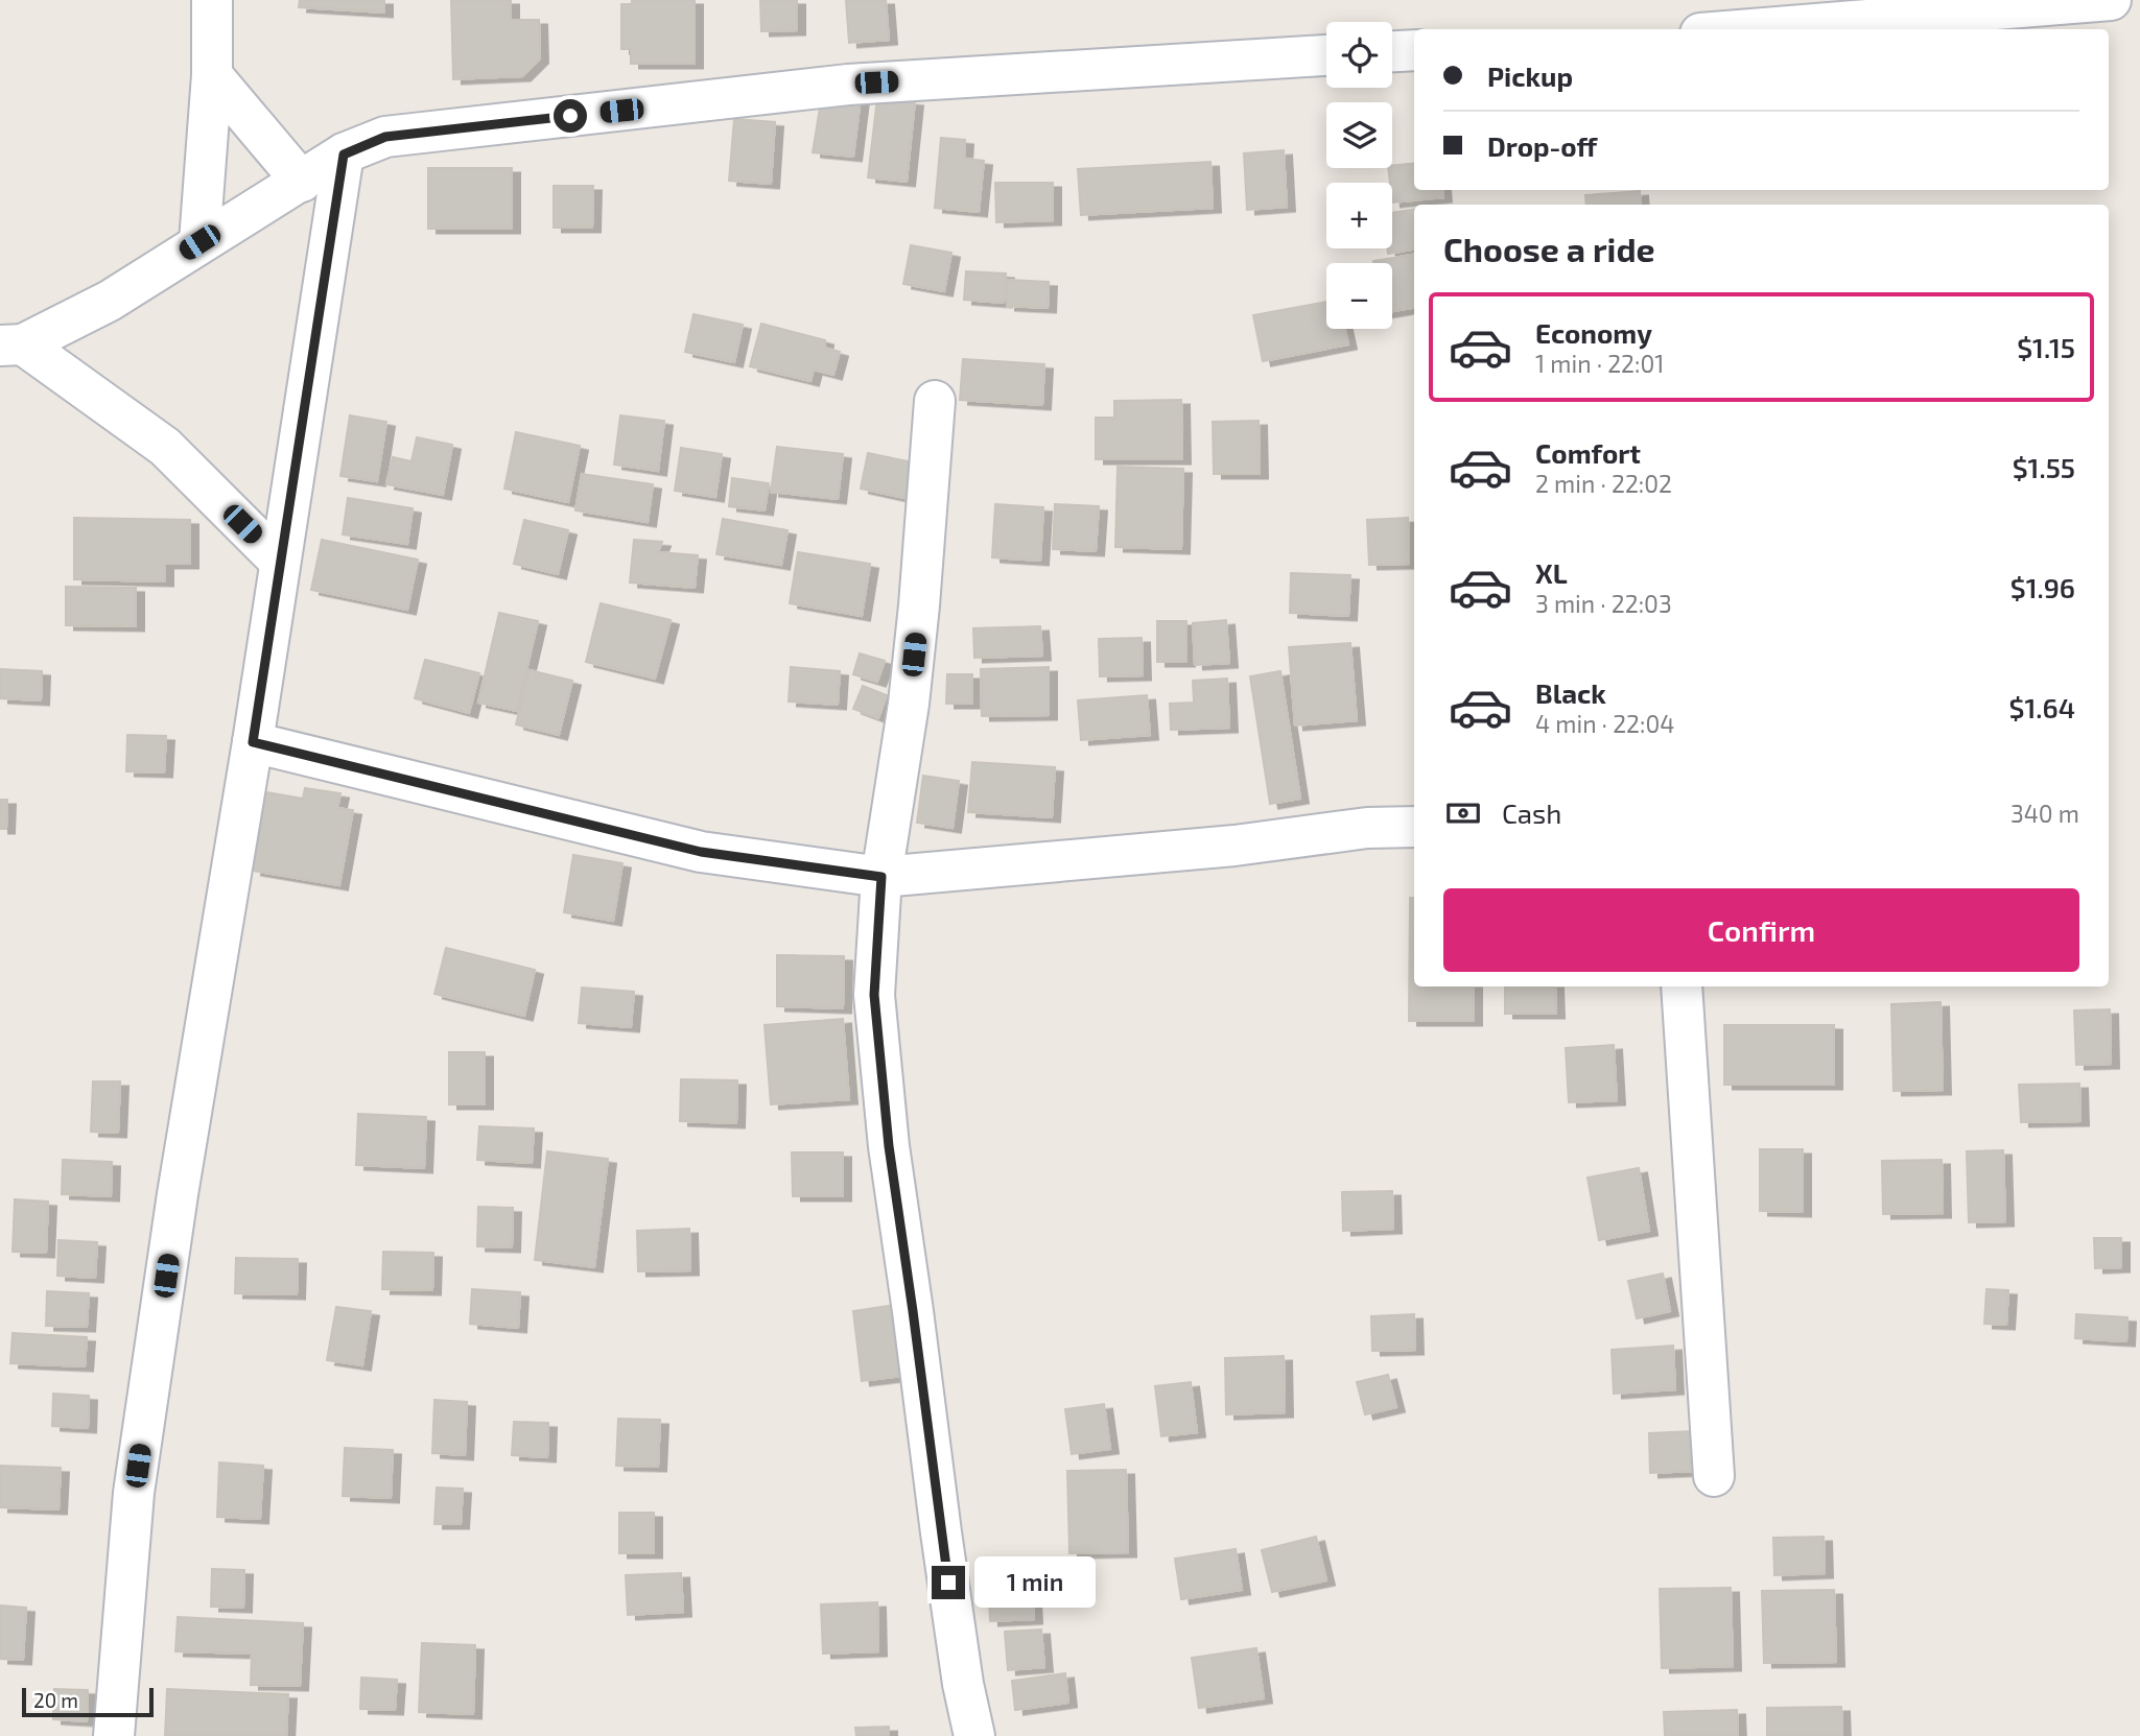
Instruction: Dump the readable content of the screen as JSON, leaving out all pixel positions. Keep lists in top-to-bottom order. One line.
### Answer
{"scale_bar":"20 m","page":{"map_buttons":["+","−"],"banner":["Pickup","Drop-off"],"heading":"Choose a ride","list":[{"name":"Economy","note":"1 min · 22:01","value":"$1.15"},{"name":"Comfort","note":"2 min · 22:02","value":"$1.55"},{"name":"XL","note":"3 min · 22:03","value":"$1.96"},{"name":"Black","note":"4 min · 22:04","value":"$1.64"}],"pay":["Cash","340 m"],"buttons":"Confirm","bubble":"1 min","scale":"20 m"}}
